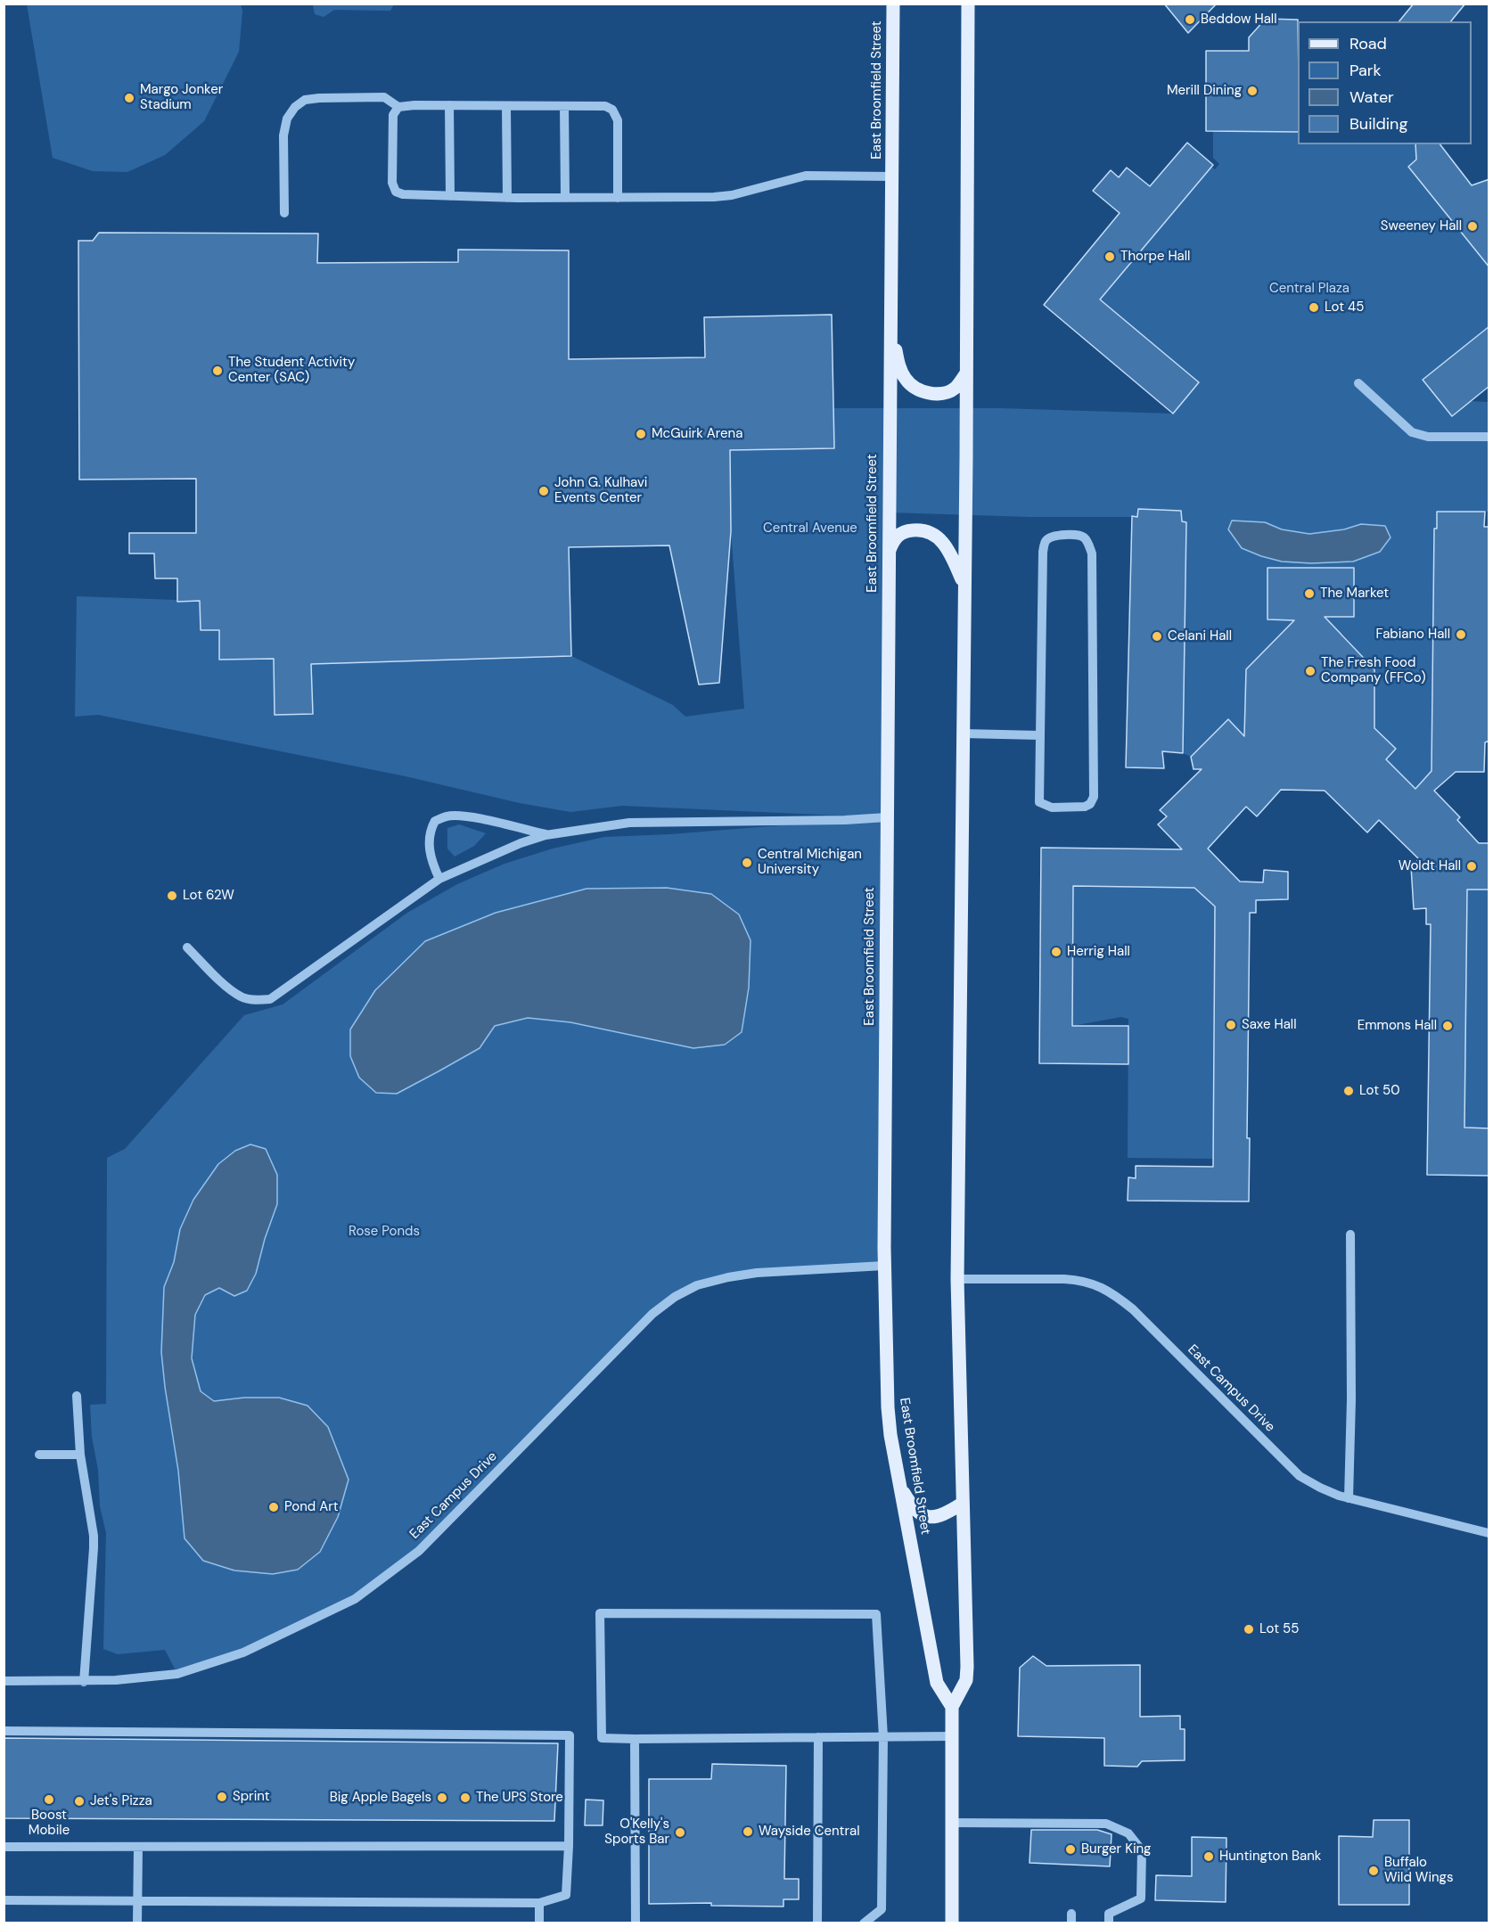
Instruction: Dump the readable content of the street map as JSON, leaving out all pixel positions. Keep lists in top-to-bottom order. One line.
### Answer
{"streets":{"main road":["East Broomfield Street"],"street":["East Campus Drive"]},"crossings":[["East Broomfield Street","East Campus Drive"]],"parks":["Central Plaza","Central Avenue","Rose Ponds"],"places":["Beddow Hall","Merill Dining","Margo Jonker Stadium","Sweeney Hall","Thorpe Hall","Lot 45","The Student Activity Center (SAC)","McGuirk Arena","John G. Kulhavi Events Center","The Market","Fabiano Hall","Celani Hall","The Fresh Food Company (FFCo)","Central Michigan University","Woldt Hall","Lot 62W","Herrig Hall","Saxe Hall","Emmons Hall","Lot 50","Pond Art","Lot 55","Sprint","Big Apple Bagels","The UPS Store","Boost Mobile","Jet's Pizza","Wayside Central","O'Kelly's Sports Bar","Burger King","Huntington Bank","Buffalo Wild Wings"],"legend":["Road","Park","Water","Building"]}
